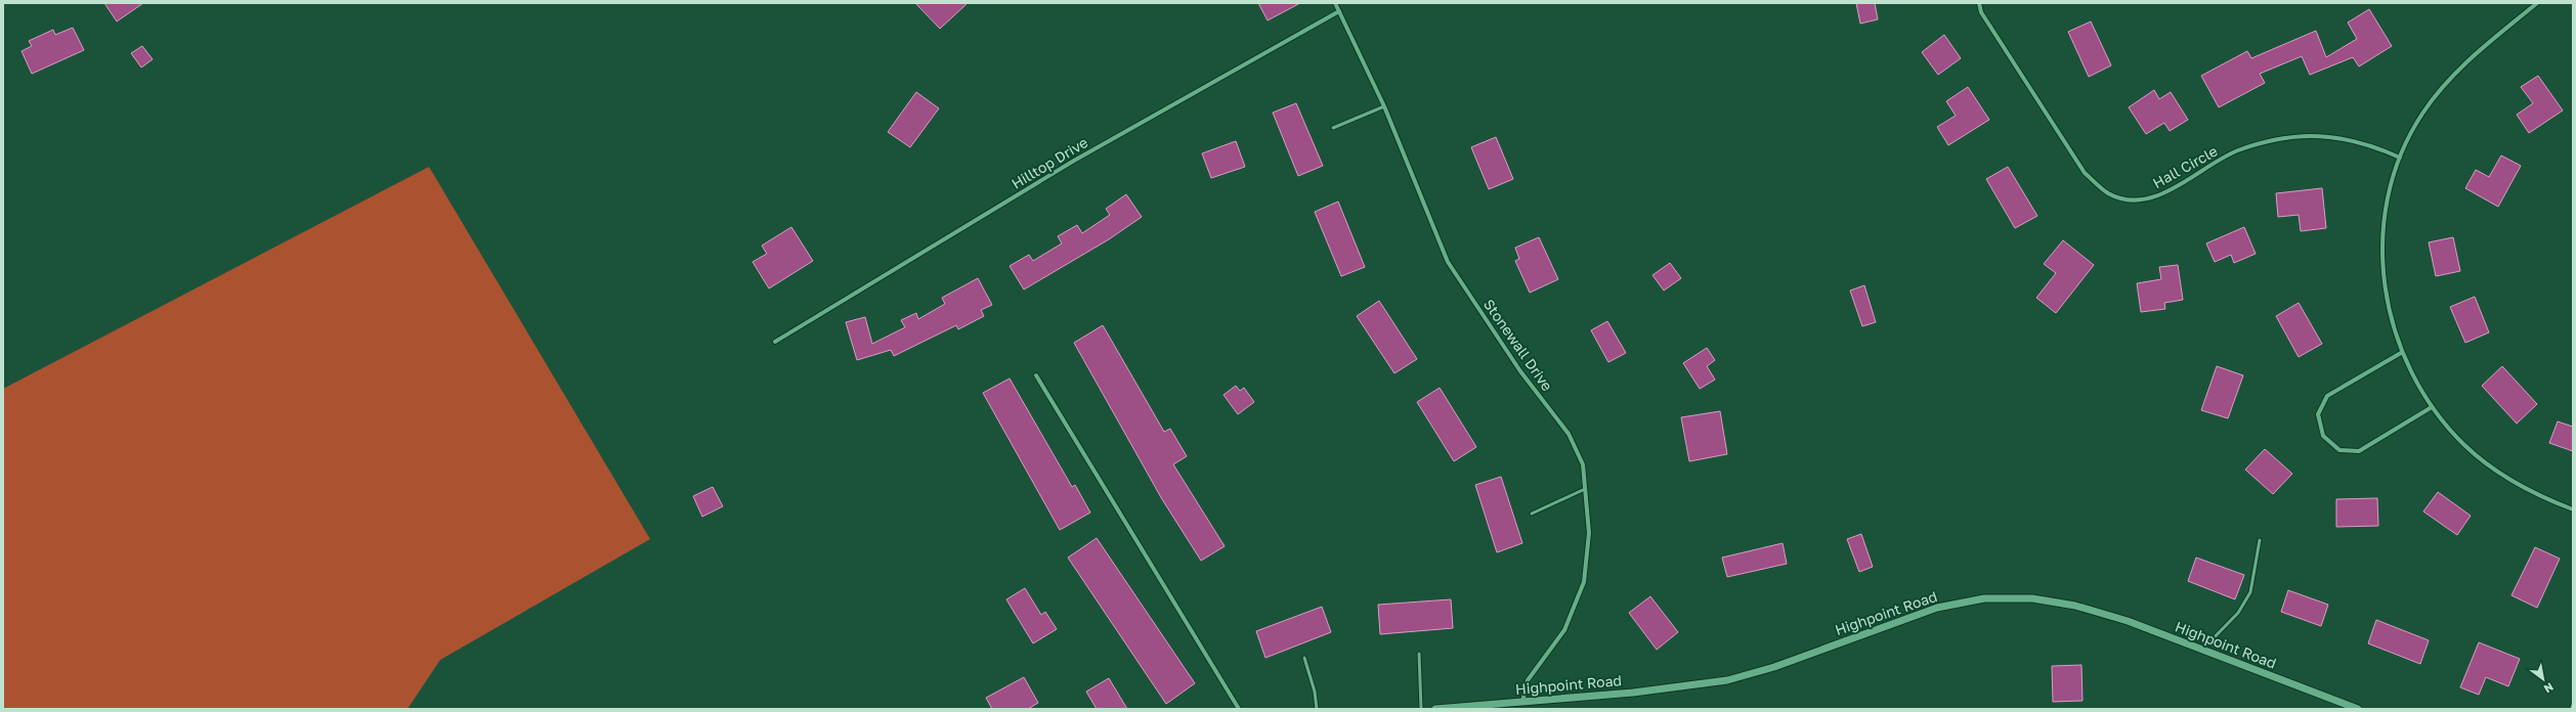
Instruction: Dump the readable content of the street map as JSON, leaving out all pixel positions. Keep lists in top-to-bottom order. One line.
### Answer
{"streets":{"street":["Hilltop Drive","Hall Circle","Stonewall Drive","Highpoint Road"]},"crossings":[["Hilltop Drive","Stonewall Drive"],["Stonewall Drive","Highpoint Road"]],"north":"bottom right"}
